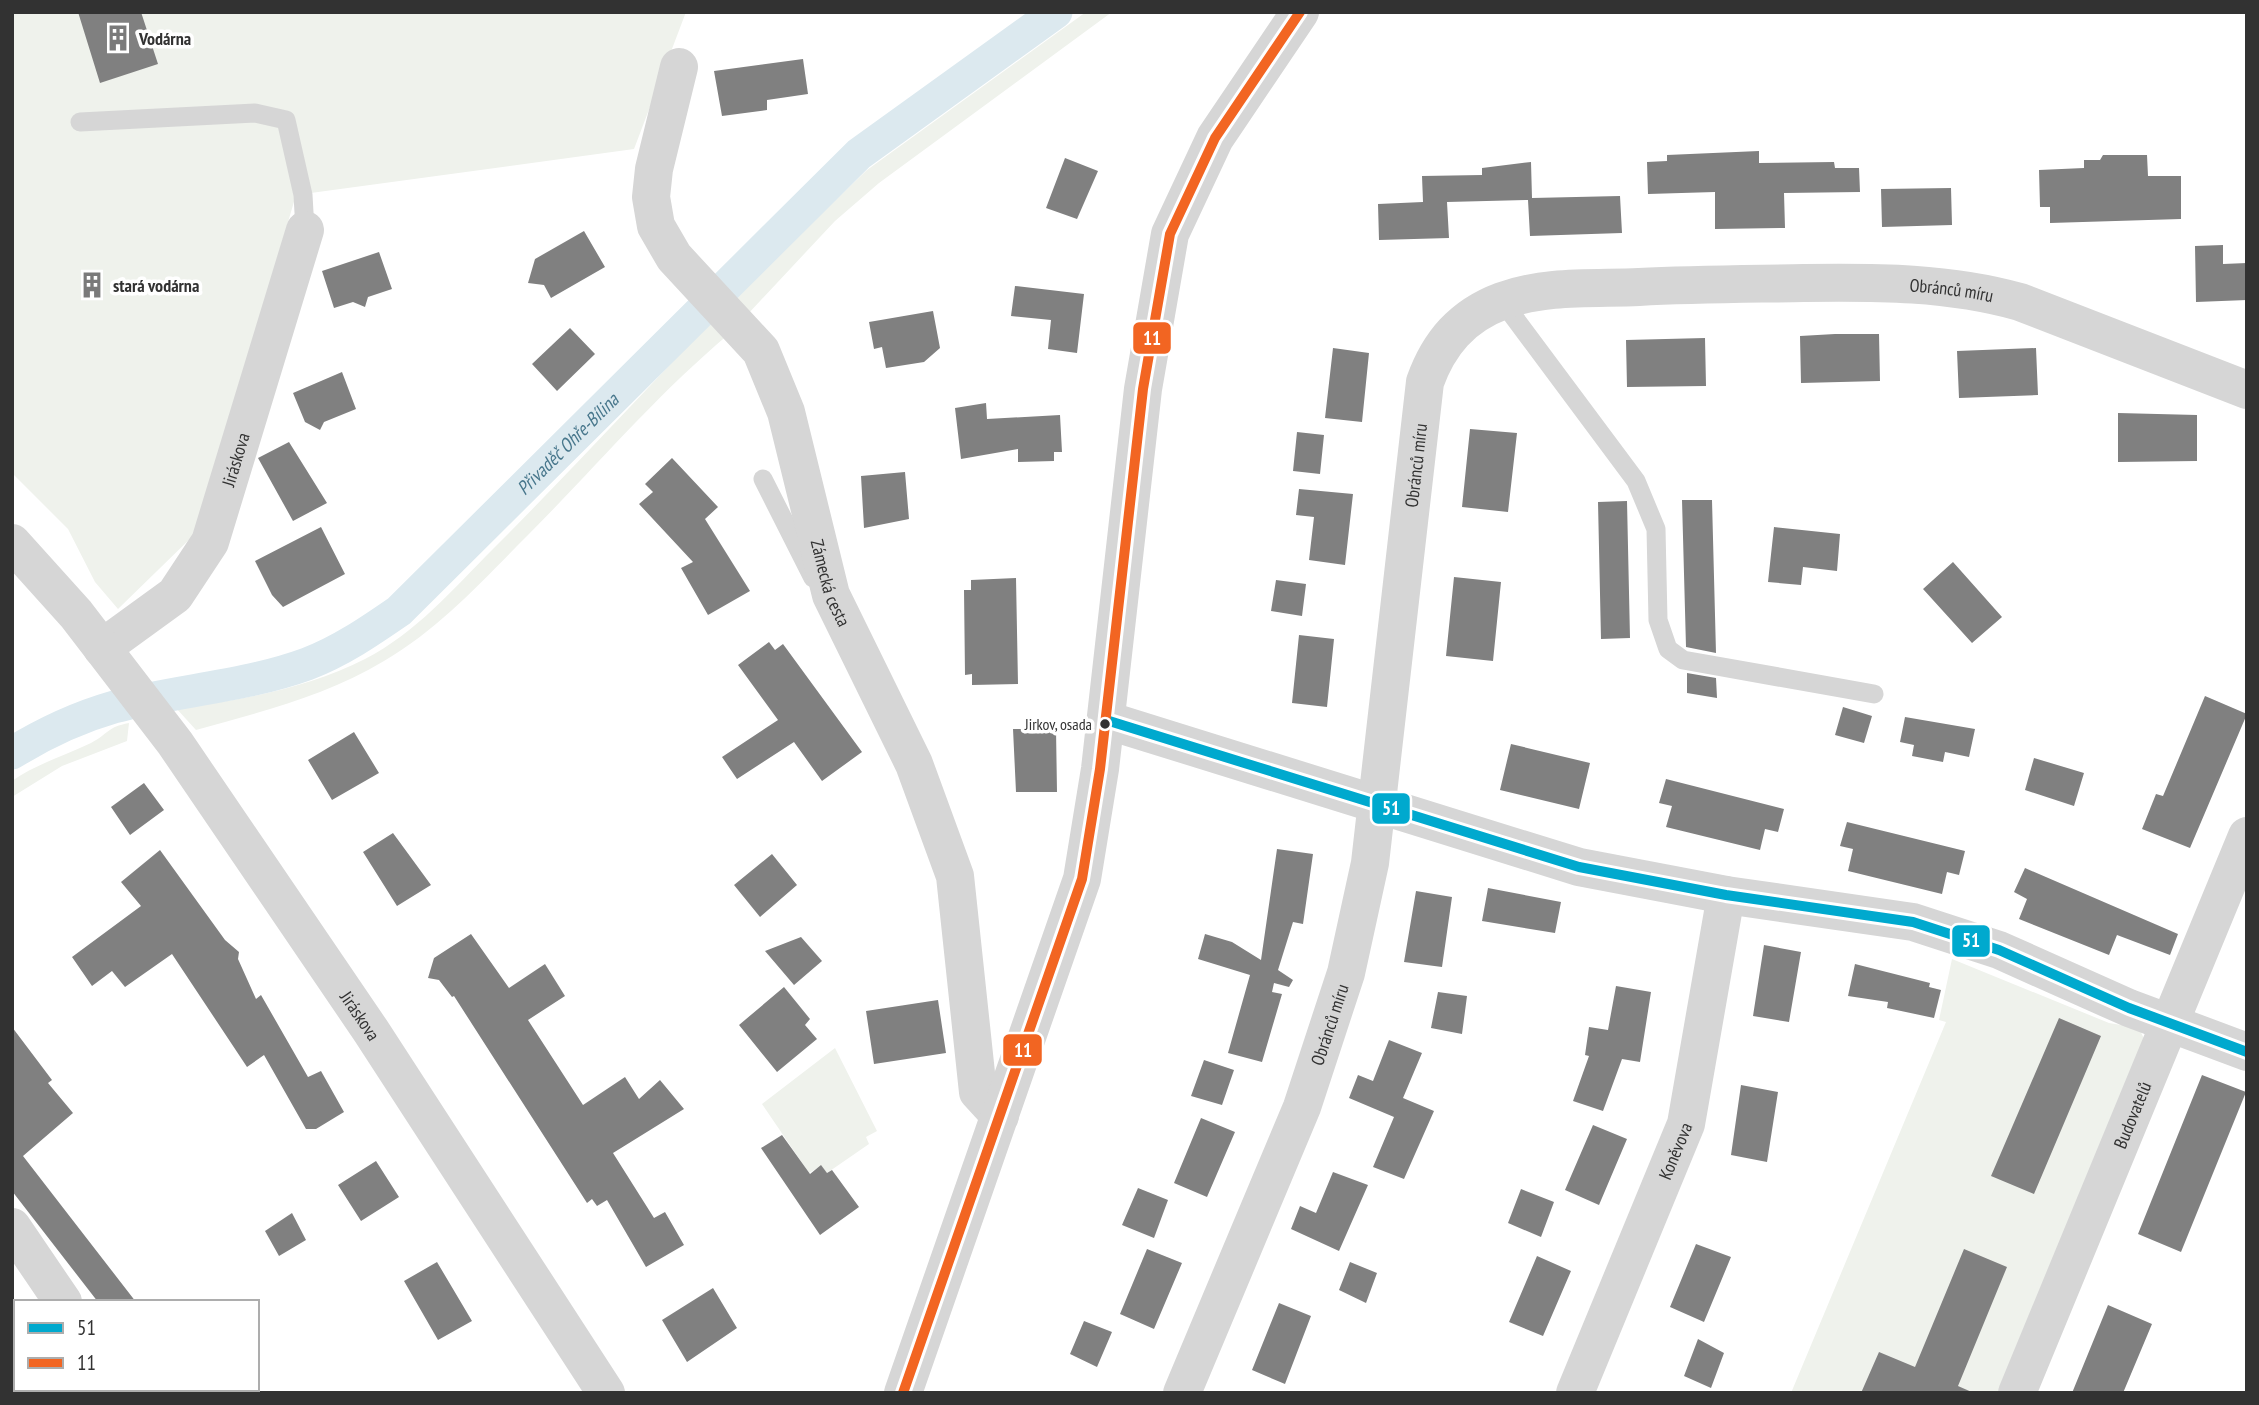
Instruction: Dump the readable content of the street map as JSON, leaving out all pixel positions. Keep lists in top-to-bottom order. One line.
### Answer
{"streets":{"street":["Obránců míru","Jiráskova","Zámecká cesta","Budovatelů","Koněvova"]},"water":["Přivaděč Ohře-Bílina"],"places":{"building":["Vodárna","stará vodárna"],"other":["Jirkov, osada"]},"lines":["transit line 11","transit line 51"],"legend":["51","11"]}
